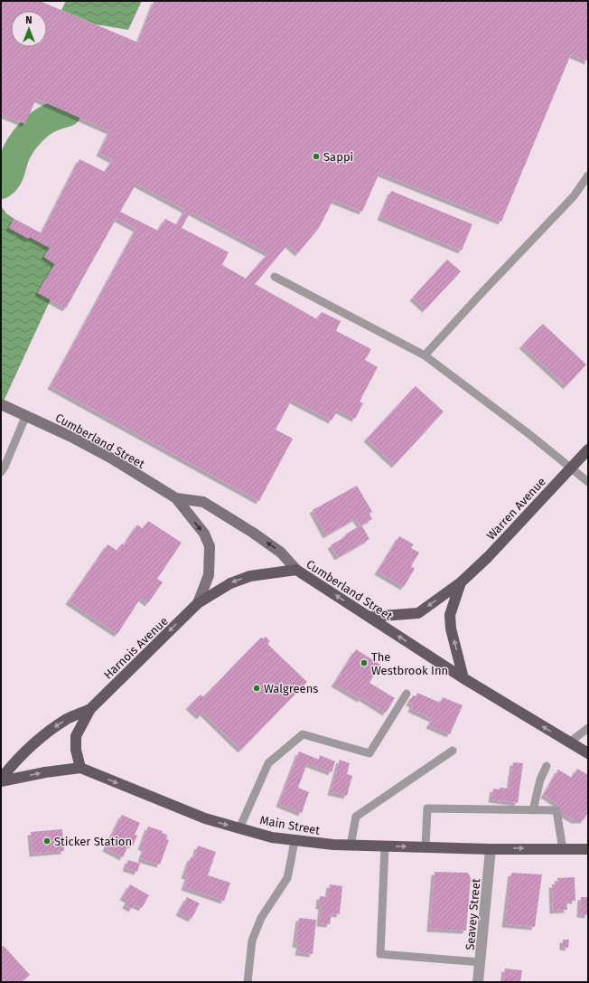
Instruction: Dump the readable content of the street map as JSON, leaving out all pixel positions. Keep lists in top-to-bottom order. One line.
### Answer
{"streets":{"main road":["Cumberland Street","Warren Avenue","Harnois Avenue","Main Street"],"street":["Seavey Street"]},"crossings":[["Cumberland Street","Warren Avenue"],["Cumberland Street","Harnois Avenue"],["Harnois Avenue","Main Street"],["Main Street","Seavey Street"]],"one_way":["Cumberland Street","Harnois Avenue","Main Street"],"places":["Sappi","The Westbrook Inn","Walgreens","Sticker Station"],"north":"top"}
